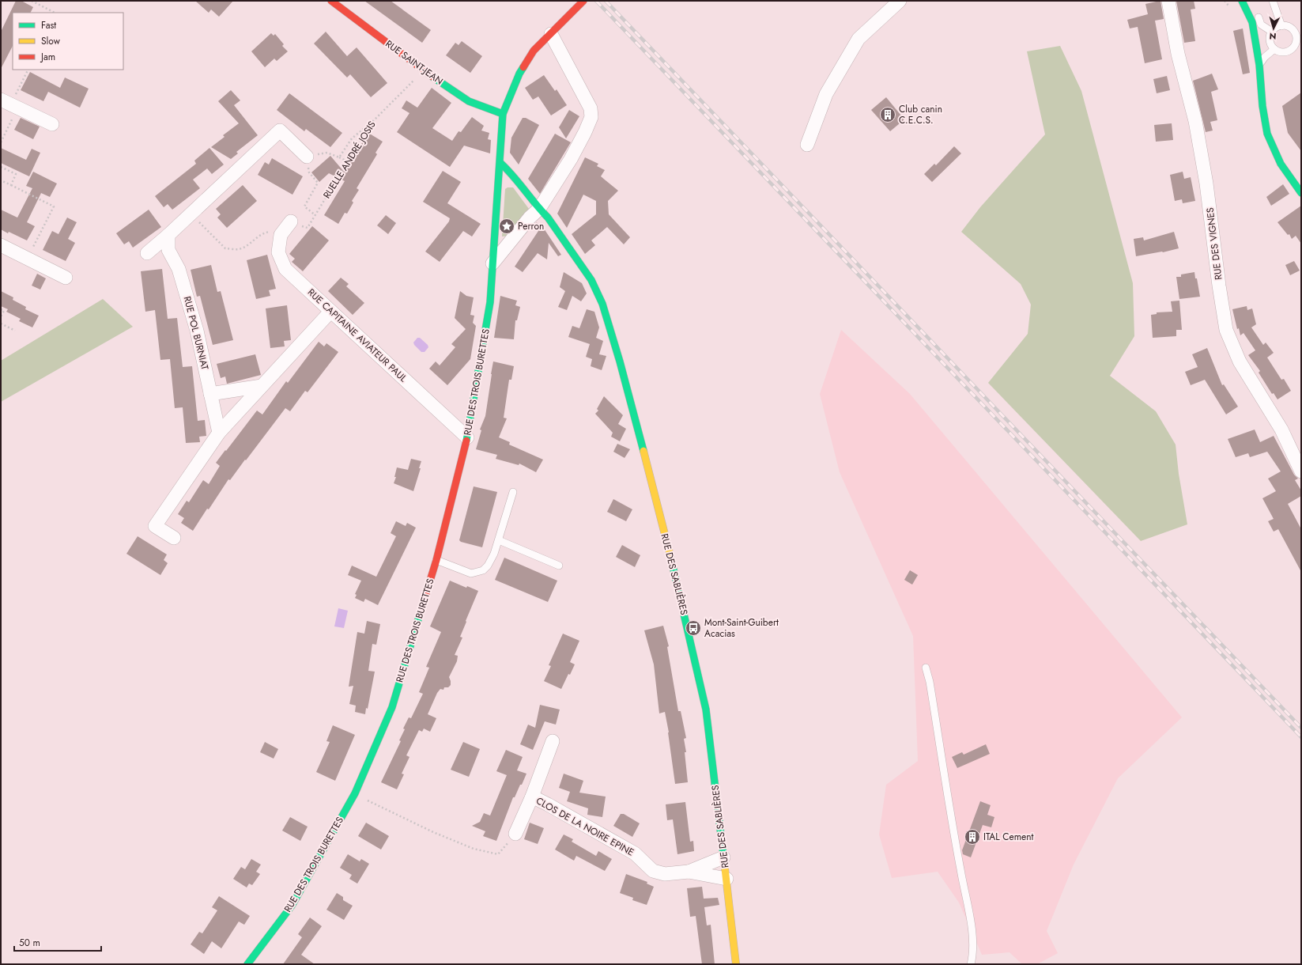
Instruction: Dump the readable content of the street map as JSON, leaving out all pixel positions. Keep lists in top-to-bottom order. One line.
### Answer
{"streets":{"street":["RUE SAINT-JEAN","RUE DES VIGNES","RUE POL BURNIAT","RUE CAPITAINE AVIATEUR PAUL","RUE DES TROIS BURETTES","RUE DES SABLIÈRES","CLOS DE LA NOIRE EPINE"],"path":["RUELLE ANDRÉ JOSIS"]},"crossings":[["RUE SAINT-JEAN","RUELLE ANDRÉ JOSIS"],["RUE SAINT-JEAN","RUE DES TROIS BURETTES"],["RUELLE ANDRÉ JOSIS","RUE CAPITAINE AVIATEUR PAUL"],["RUE CAPITAINE AVIATEUR PAUL","RUE DES TROIS BURETTES"],["RUE DES TROIS BURETTES","RUE DES SABLIÈRES"],["RUE DES SABLIÈRES","CLOS DE LA NOIRE EPINE"]],"places":{"building":["Club canin C.E.C.S.","ITAL Cement"],"place":["Perron"],"bus stop":["Mont-Saint-Guibert Acacias"]},"legend":["Fast","Slow","Jam"],"scale_bar":"50 m","north":"bottom"}
